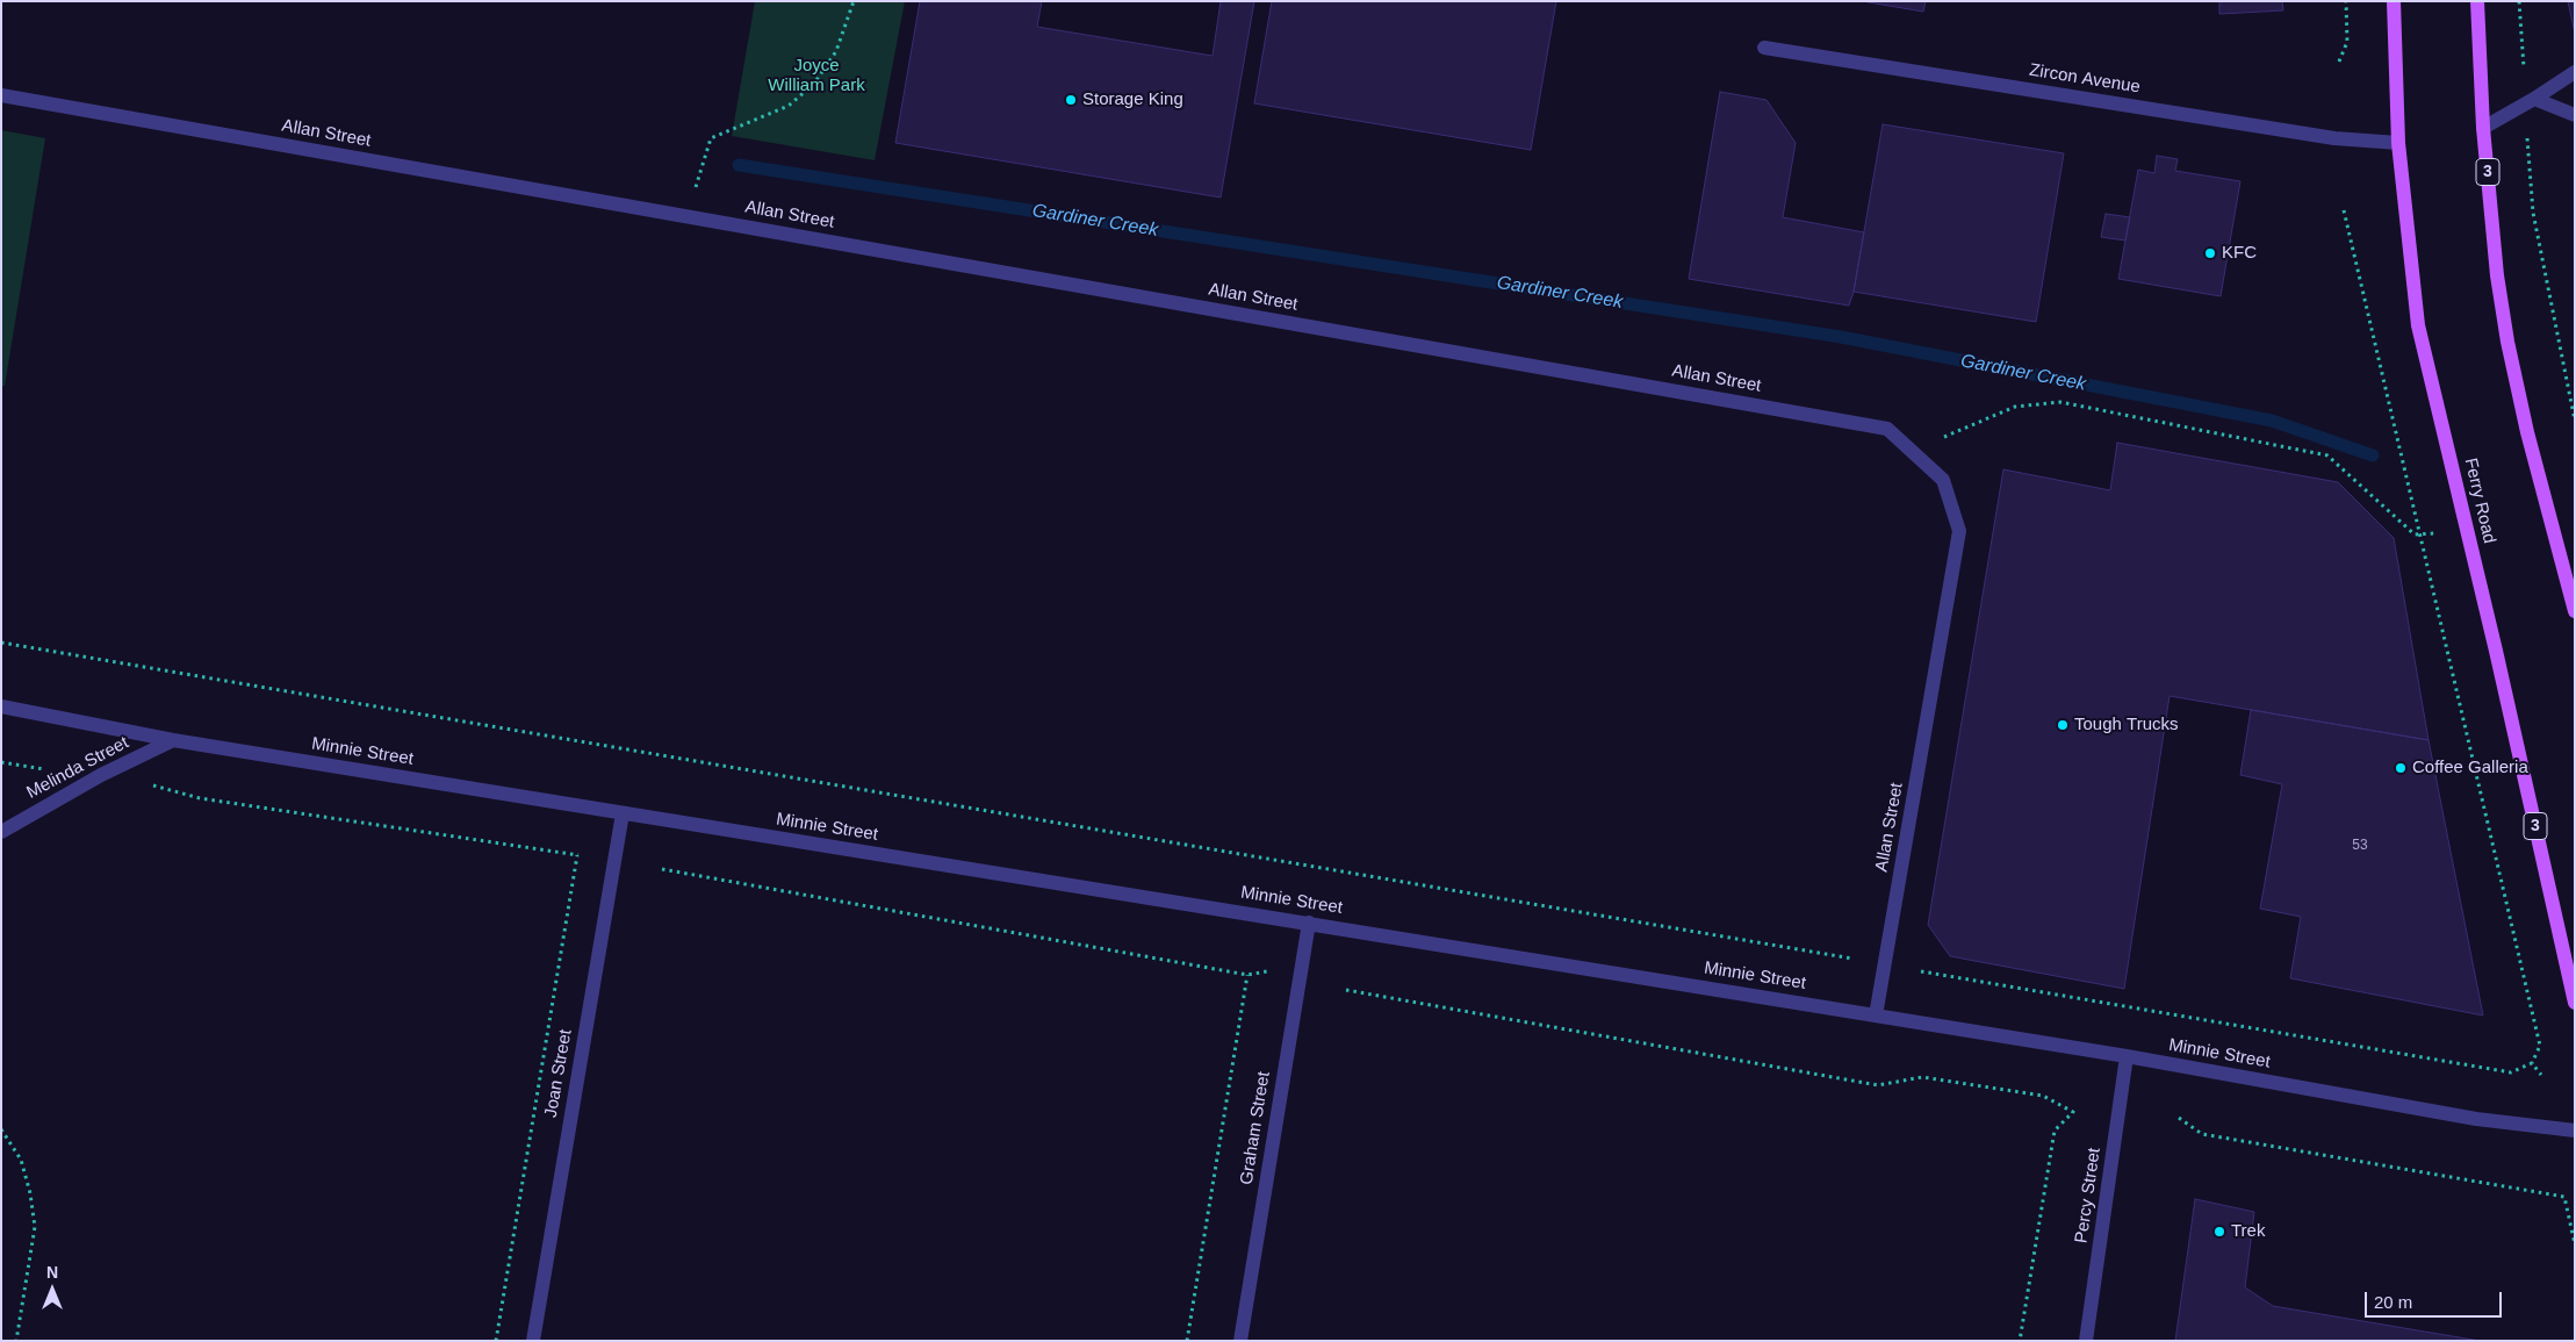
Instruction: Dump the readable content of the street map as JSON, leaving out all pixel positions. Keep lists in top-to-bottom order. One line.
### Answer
{"streets":{"main road":["3","Ferry Road"],"street":["Zircon Avenue","Allan Street","Minnie Street","Melinda Street","Joan Street","Graham Street","Percy Street"]},"crossings":[["Zircon Avenue","Ferry Road"],["Allan Street","Minnie Street"],["Minnie Street","Melinda Street"],["Minnie Street","Joan Street"],["Minnie Street","Graham Street"],["Minnie Street","Percy Street"]],"water":["Gardiner Creek"],"parks":["Joyce William Park"],"places":["Storage King","KFC","Tough Trucks","Coffee Galleria","Trek"],"house_numbers":["53"],"scale_bar":"20 m","north":"top"}
